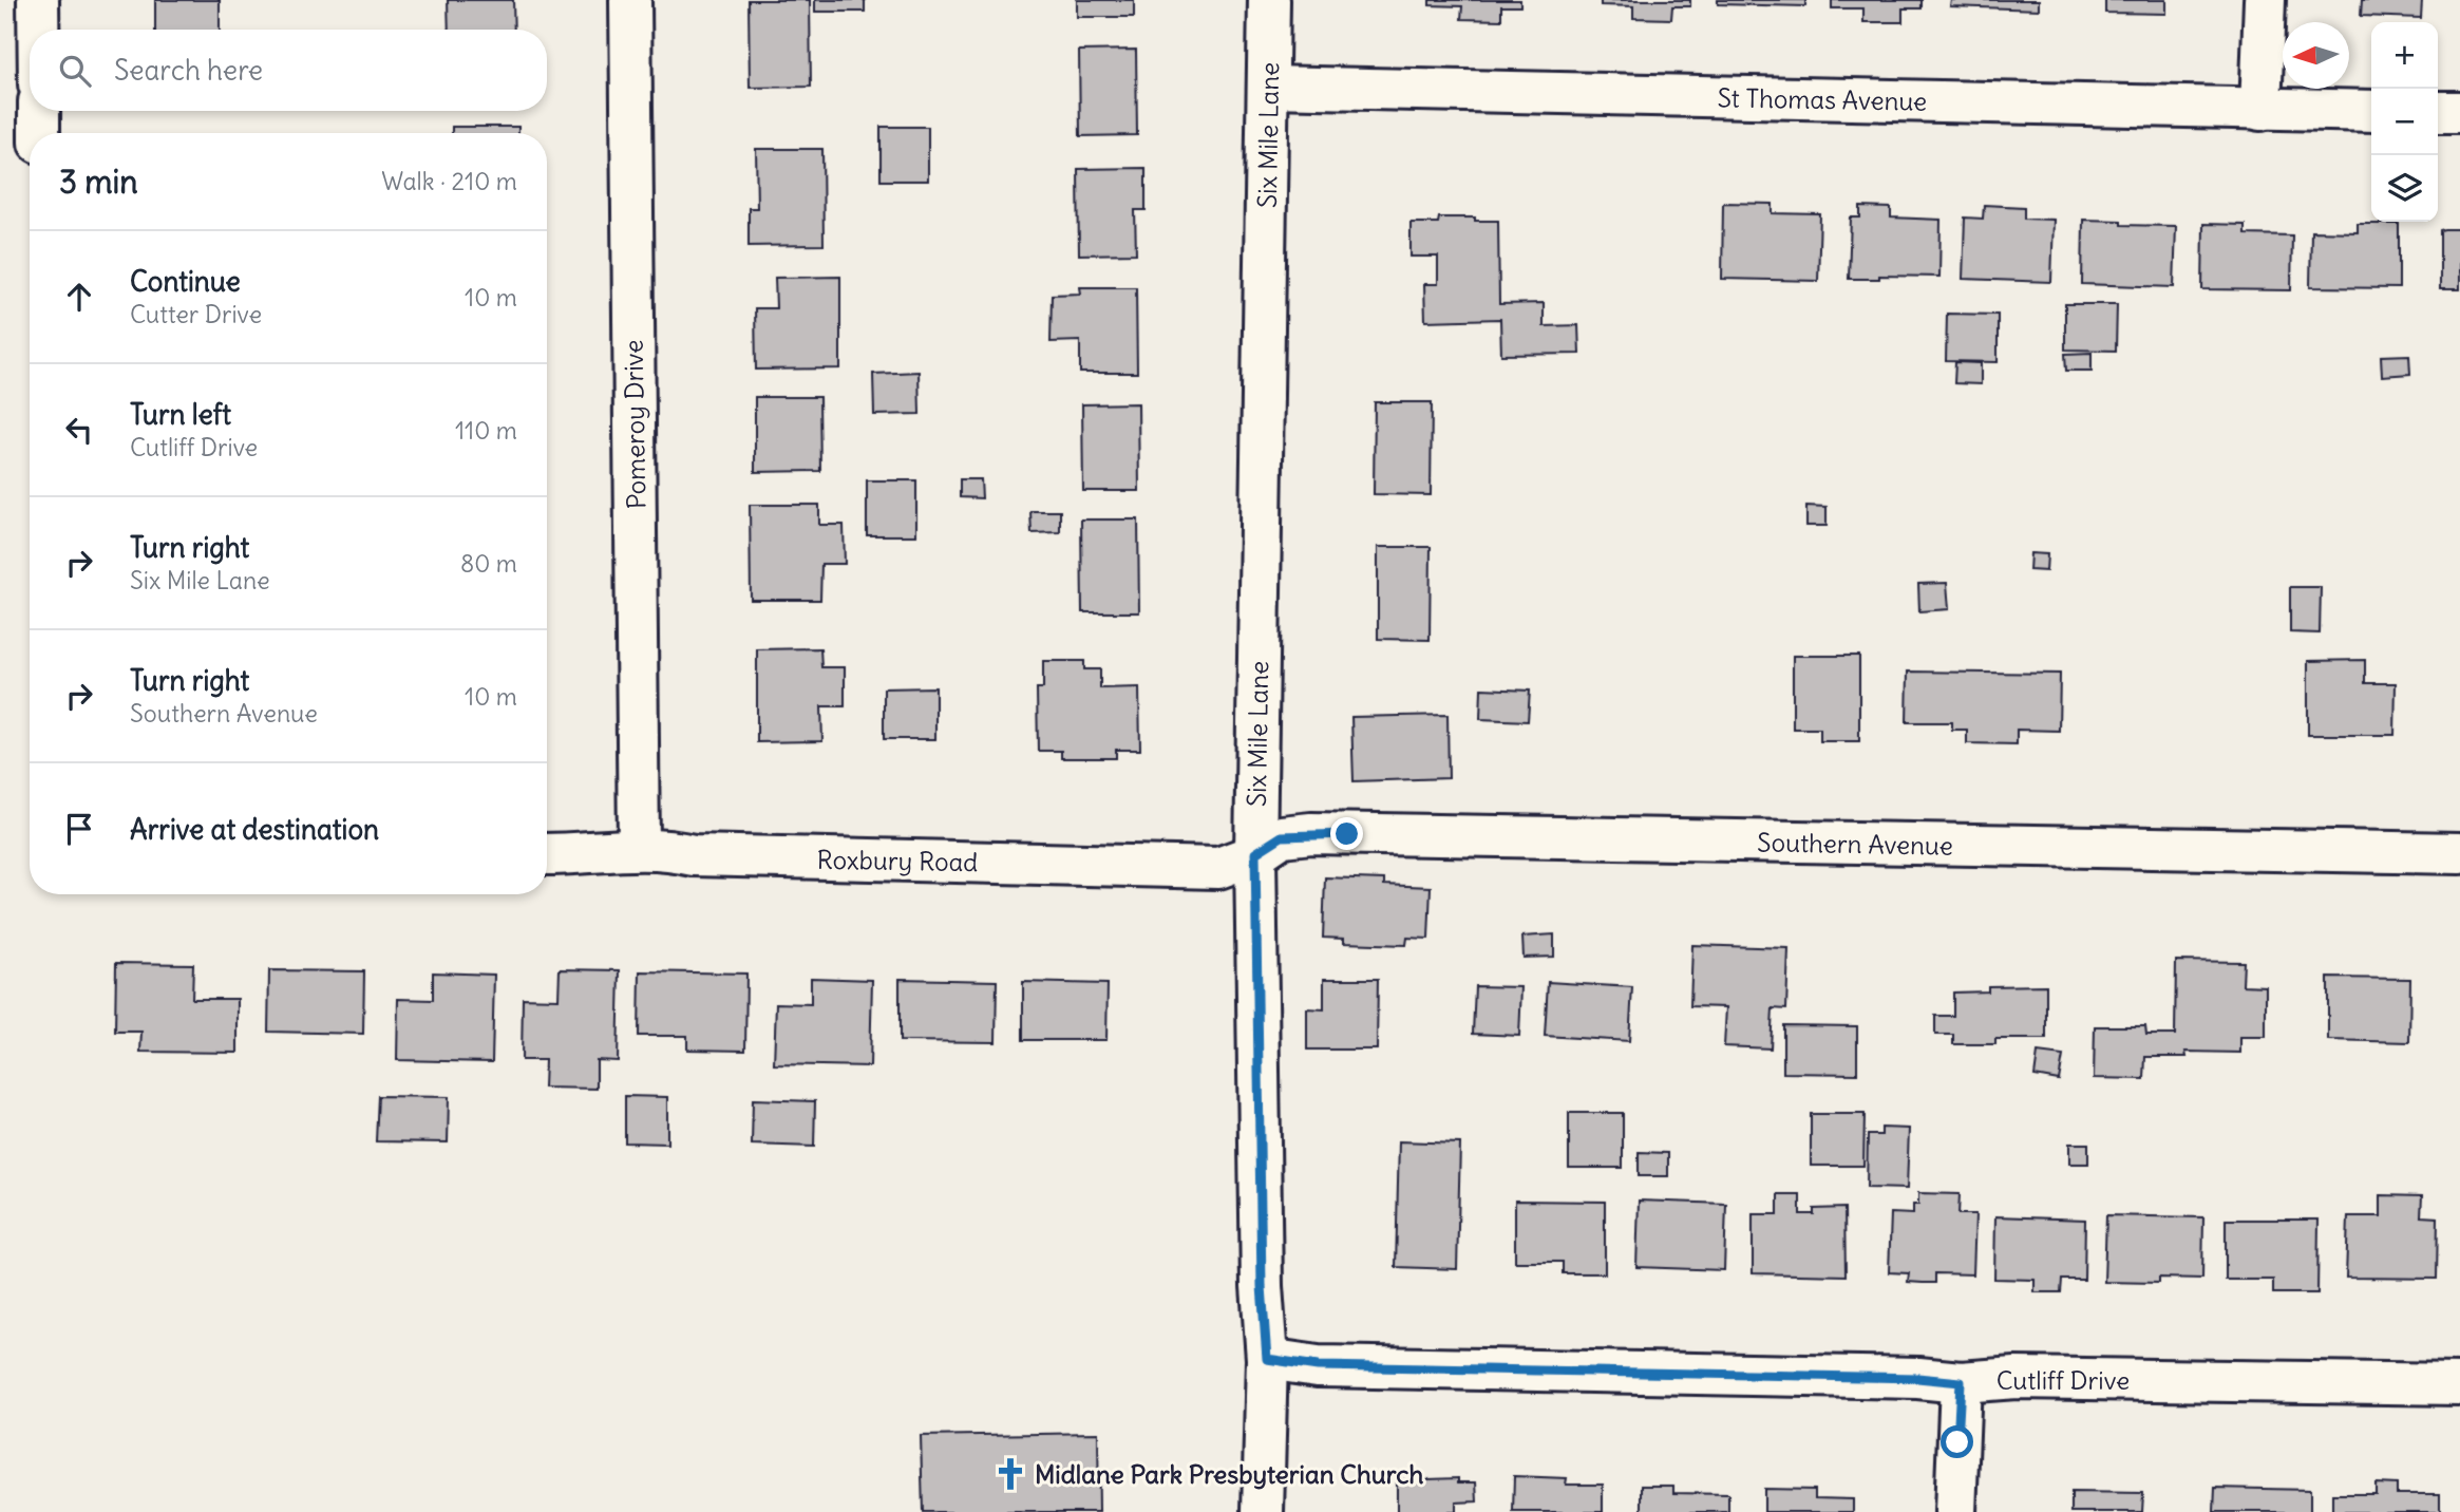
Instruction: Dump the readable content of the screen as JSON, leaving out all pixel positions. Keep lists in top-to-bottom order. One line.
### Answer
{"streets":{"street":["St Thomas Avenue","Six Mile Lane","Pomeroy Drive","Southern Avenue","Roxbury Road","Cutliff Drive"]},"crossings":[["St Thomas Avenue","Six Mile Lane"],["Six Mile Lane","Southern Avenue"],["Six Mile Lane","Roxbury Road"],["Six Mile Lane","Cutliff Drive"],["Pomeroy Drive","Roxbury Road"],["Southern Avenue","Roxbury Road"]],"places":{"church":["Midlane Park Presbyterian Church"]},"north":"left","page":{"map_buttons":["+","−"],"search":"Search here","heading":["3 min","Walk · 210 m"],"list":[["Continue","Cutter Drive","10 m"],["Turn left","Cutliff Drive","110 m"],["Turn right","Six Mile Lane","80 m"],["Turn right","Southern Avenue","10 m"],"Arrive at destination"]}}
